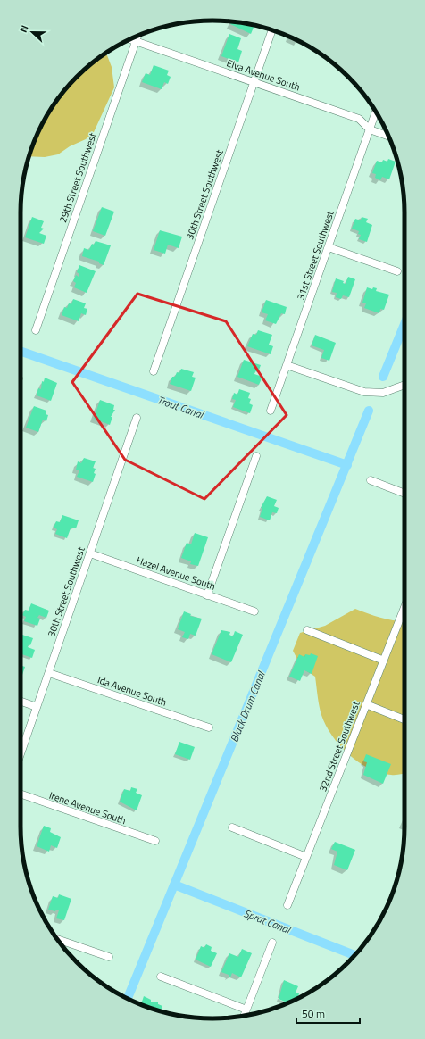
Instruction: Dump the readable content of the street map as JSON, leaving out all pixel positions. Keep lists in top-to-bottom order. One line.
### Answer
{"streets":{"street":["Elva Avenue South","29th Street Southwest","30th Street Southwest","31st Street Southwest","Hazel Avenue South","Ida Avenue South","32nd Street Southwest","Irene Avenue South"]},"crossings":[["Elva Avenue South","29th Street Southwest"],["Elva Avenue South","30th Street Southwest"],["Elva Avenue South","31st Street Southwest"],["30th Street Southwest","Hazel Avenue South"],["30th Street Southwest","Ida Avenue South"]],"water":["Trout Canal","Black Drum Canal","Sprat Canal"],"scale_bar":"50 m","north":"left"}
